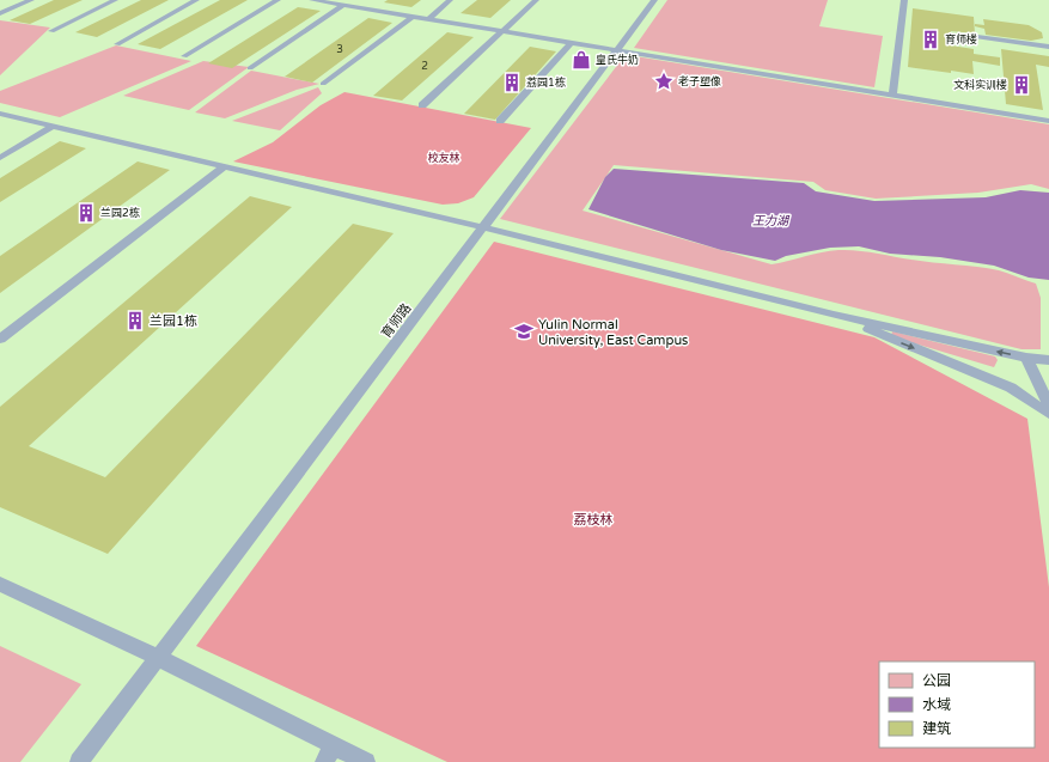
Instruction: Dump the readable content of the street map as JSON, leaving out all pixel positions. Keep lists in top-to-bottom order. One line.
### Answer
{"streets":{"lane":["育师路"]},"water":["王力湖"],"parks":["校友林","荔枝林"],"places":{"building":["育师楼","荔园1栋","文科实训楼","兰园2栋","兰园1栋"],"shop":["皇氏牛奶"],"place":["老子塑像"],"school or university":["Yulin Normal University, East Campus"]},"house_numbers":["3","2"],"legend":["公园","水域","建筑"]}
